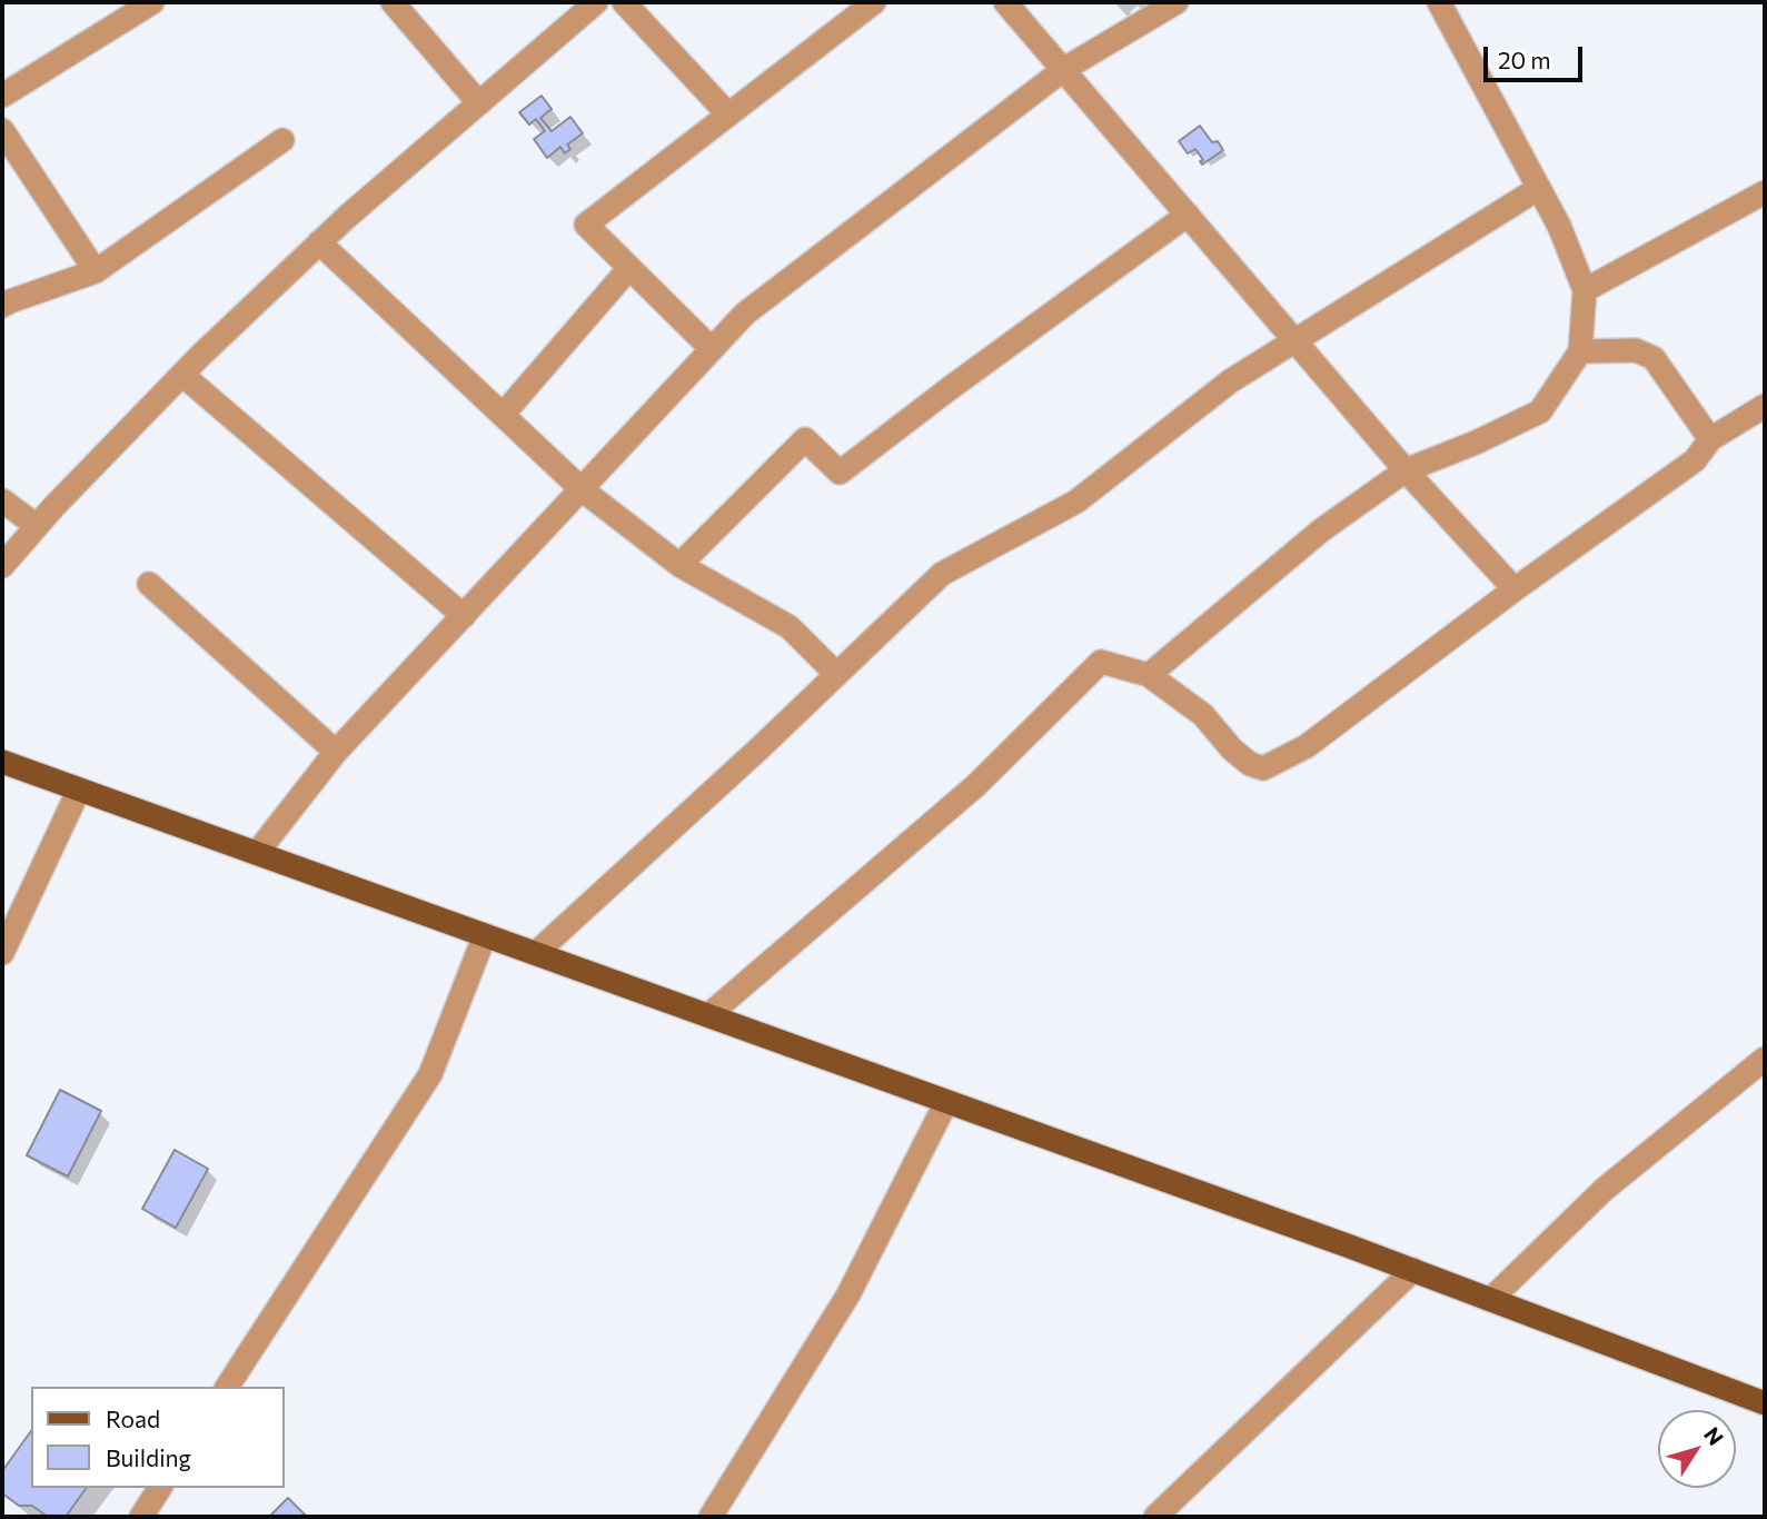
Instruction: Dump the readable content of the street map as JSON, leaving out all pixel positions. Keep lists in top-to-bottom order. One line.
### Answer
{"legend":["Road","Building"],"scale_bar":"20 m","north":"top right"}
